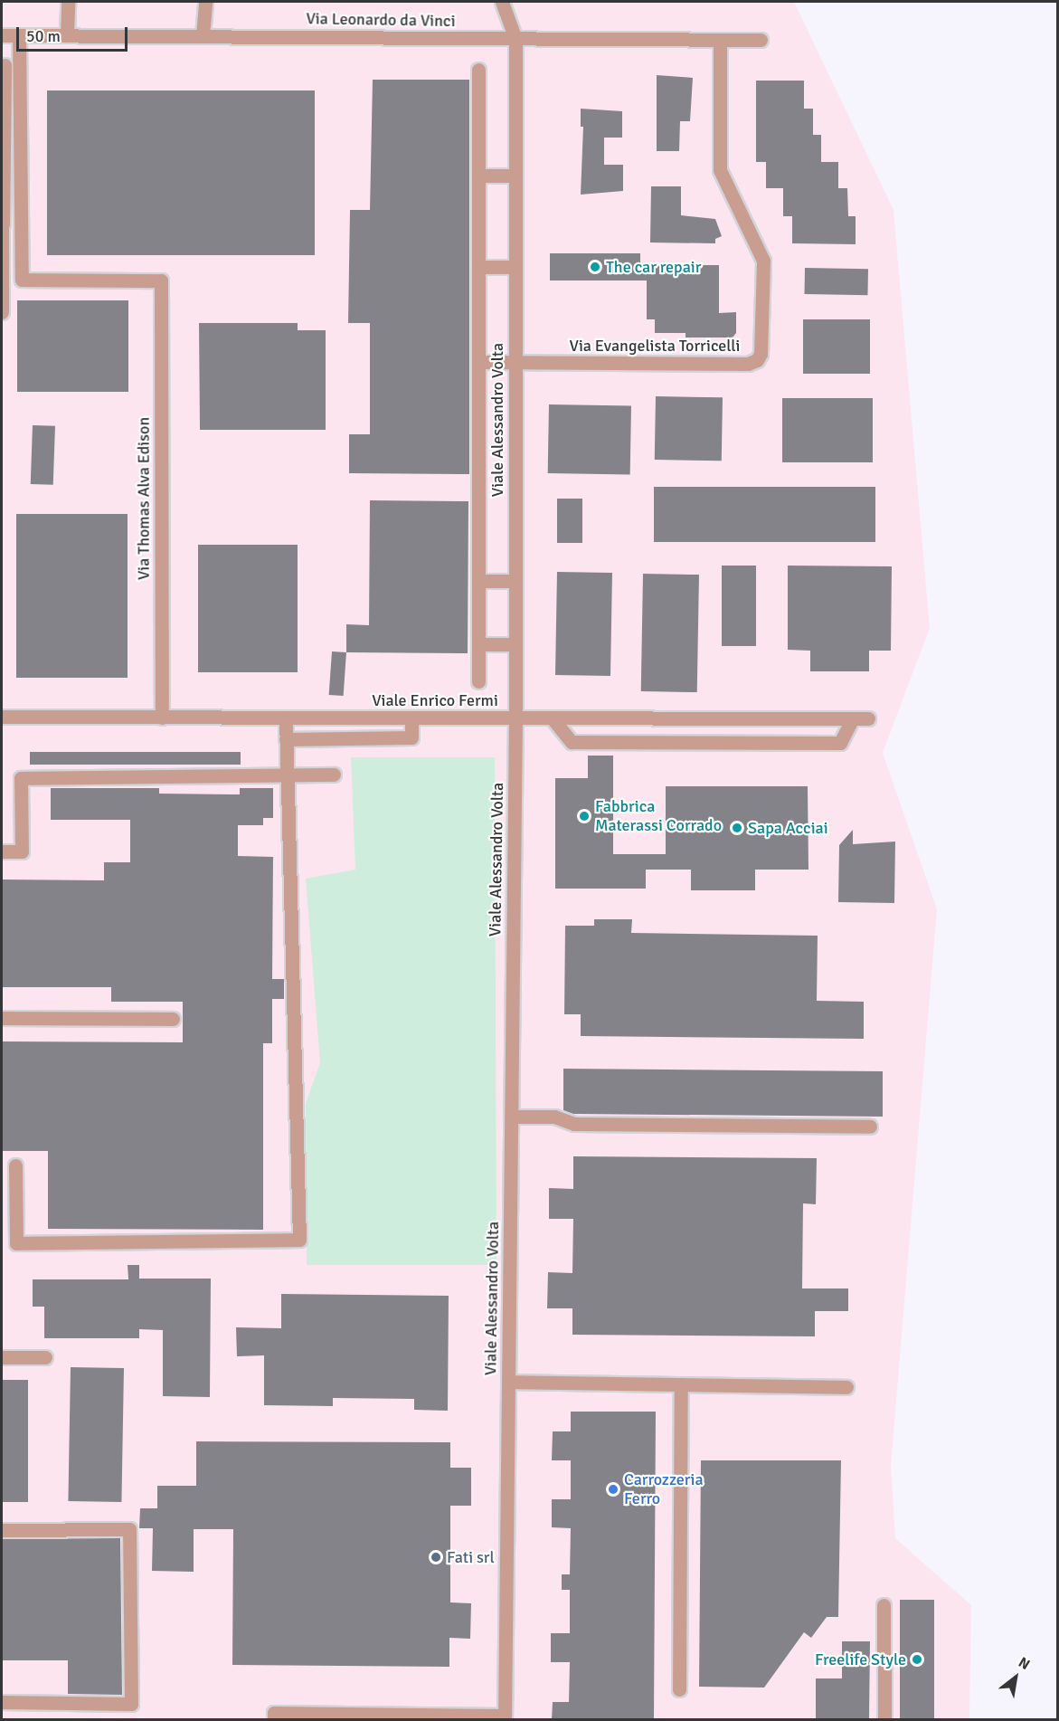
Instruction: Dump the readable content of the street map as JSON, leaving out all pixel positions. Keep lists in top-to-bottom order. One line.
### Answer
{"streets":{"street":["Via Leonardo da Vinci","Via Evangelista Torricelli","Viale Alessandro Volta","Via Thomas Alva Edison","Viale Enrico Fermi"]},"crossings":[["Via Leonardo da Vinci","Via Evangelista Torricelli"],["Via Leonardo da Vinci","Viale Alessandro Volta"],["Via Leonardo da Vinci","Via Thomas Alva Edison"],["Via Evangelista Torricelli","Viale Alessandro Volta"],["Viale Alessandro Volta","Viale Enrico Fermi"],["Via Thomas Alva Edison","Viale Enrico Fermi"]],"places":["The car repair","Fabbrica Materassi Corrado","Sapa Acciai","Carrozzeria Ferro","Fati srl","Freelife Style"],"scale_bar":"50 m","north":"top right"}
